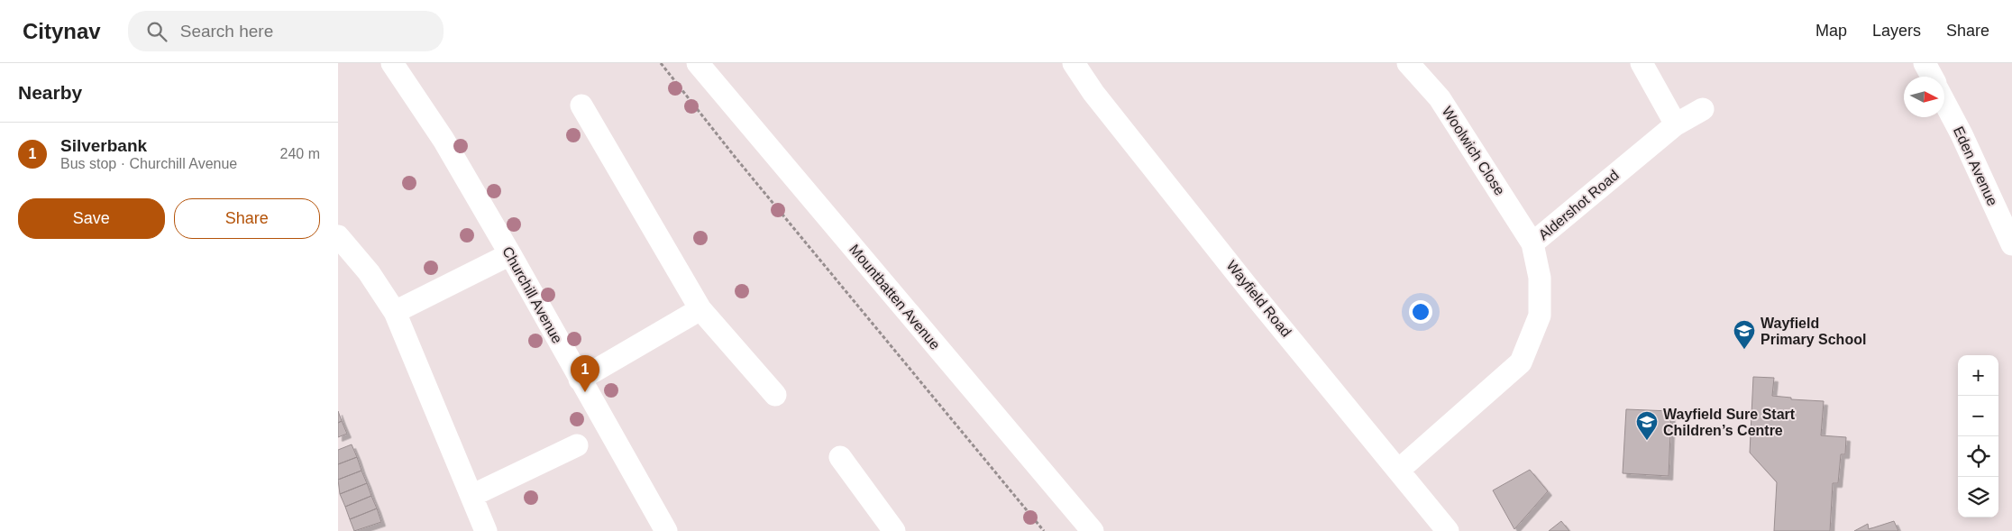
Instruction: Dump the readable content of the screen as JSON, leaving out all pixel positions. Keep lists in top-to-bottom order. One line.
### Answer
{"streets":{"street":["Woolwich Close","Eden Avenue","Aldershot Road","Churchill Avenue","Mountbatten Avenue","Wayfield Road"]},"crossings":[["Woolwich Close","Aldershot Road"],["Aldershot Road","Wayfield Road"]],"places":{"school or university":["Wayfield Primary School","Wayfield Sure Start Children’s Centre"]},"north":"right","page":{"header":"Citynav","search":"Search here","nav":["Map","Layers","Share"],"heading":"Nearby","list":[{"mark":"1","name":"Silverbank","note":"Bus stop · Churchill Avenue","value":"240 m"}],"buttons":["Save","Share"],"map_buttons":["+","−"],"pins":"1"}}
